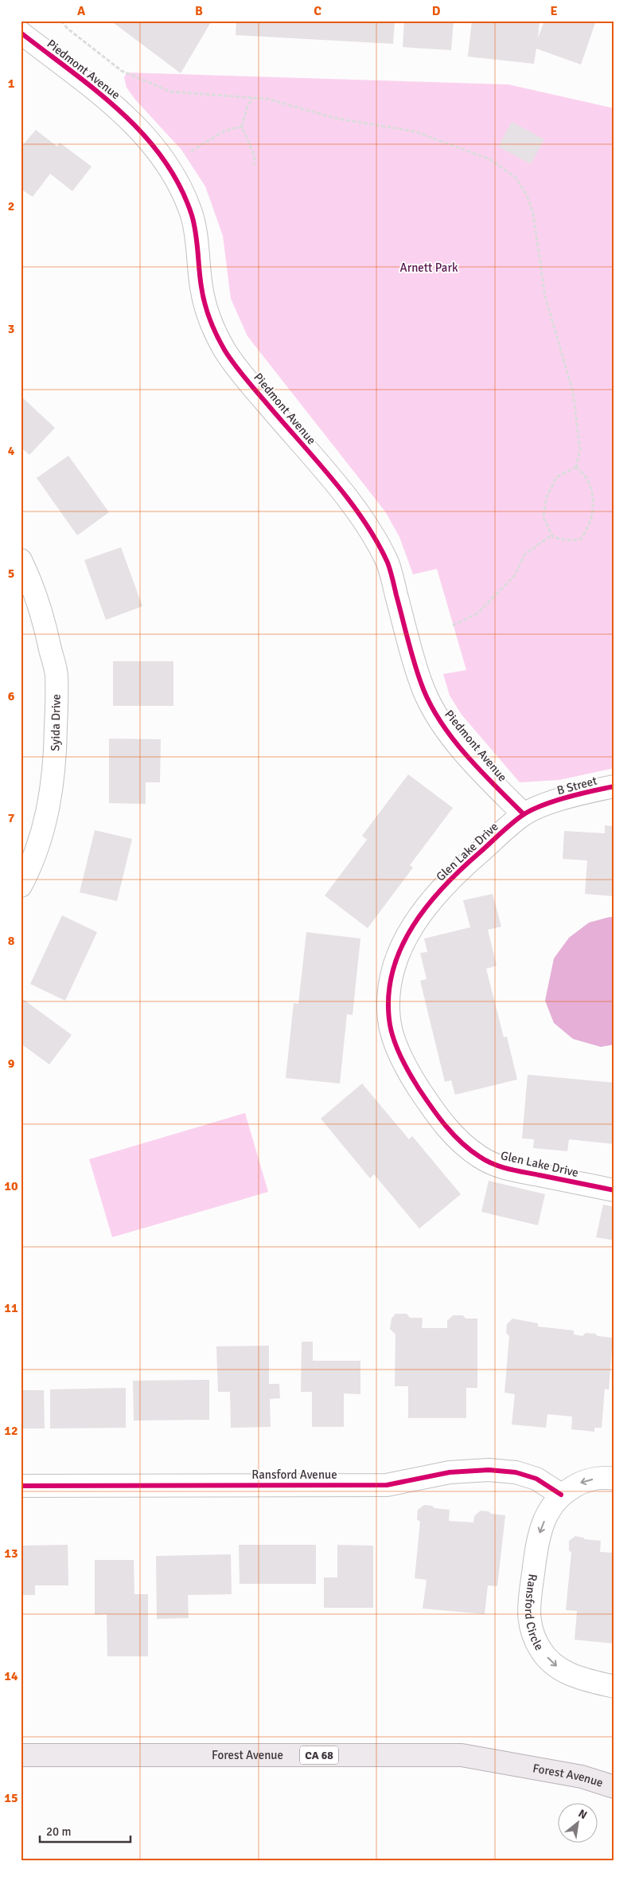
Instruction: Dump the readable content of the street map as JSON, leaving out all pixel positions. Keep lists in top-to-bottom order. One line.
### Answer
{"streets":{"main road":["Forest Avenue","CA 68"],"street":["Piedmont Avenue","Syida Drive","B Street","Glen Lake Drive","Ransford Avenue","Ransford Circle"]},"crossings":[["Piedmont Avenue","B Street"],["Piedmont Avenue","Glen Lake Drive"],["B Street","Glen Lake Drive"],["Ransford Avenue","Ransford Circle"]],"parks":["Arnett Park"],"scale_bar":"20 m","north":"top right","grid":{"columns":["A","B","C","D","E"],"rows":["1","2","3","4","5","6","7","8","9","10","11","12","13","14","15"]}}
